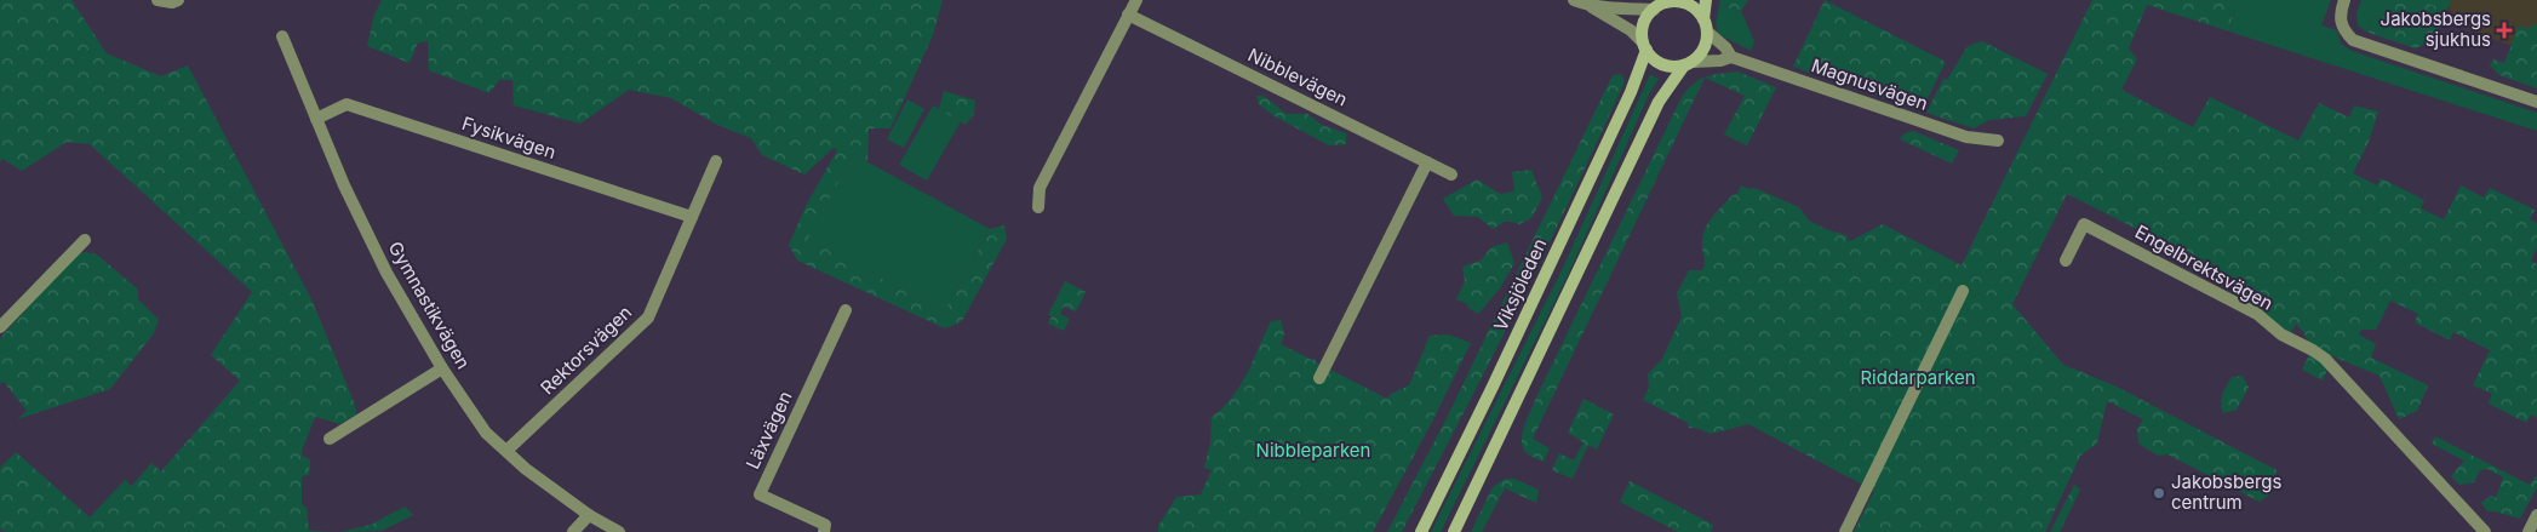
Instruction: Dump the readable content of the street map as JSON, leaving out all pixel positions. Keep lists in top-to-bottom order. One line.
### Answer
{"streets":{"main road":["Viksjöleden"],"street":["Nibblevägen","Magnusvägen","Fysikvägen","Engelbrektsvägen","Gymnastikvägen","Rektorsvägen","Läxvägen"]},"crossings":[["Magnusvägen","Viksjöleden"],["Fysikvägen","Gymnastikvägen"],["Fysikvägen","Rektorsvägen"],["Gymnastikvägen","Rektorsvägen"]],"parks":["Riddarparken","Nibbleparken"],"places":{"health":["Jakobsbergs sjukhus"],"other":["Jakobsbergs centrum"]}}
